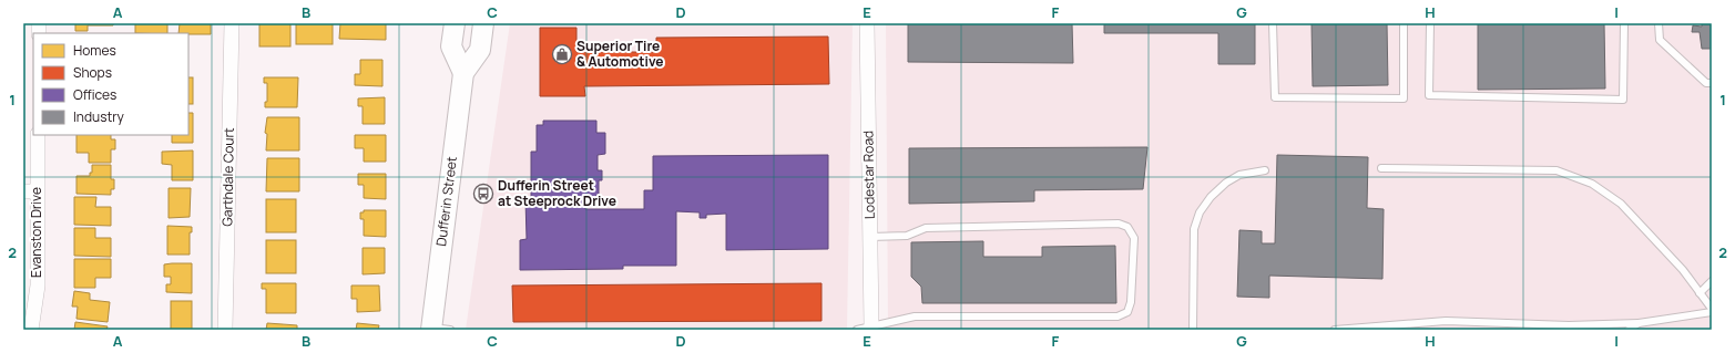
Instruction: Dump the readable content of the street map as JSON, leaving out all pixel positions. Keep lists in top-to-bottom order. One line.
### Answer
{"streets":{"main road":["Dufferin Street"],"street":["Lodestar Road","Garthdale Court","Evanston Drive"]},"places":{"shop":["Superior Tire & Automotive"],"bus stop":["Dufferin Street at Steeprock Drive"]},"legend":["Homes","Shops","Offices","Industry"],"grid":{"columns":["A","B","C","D","E","F","G","H","I"],"rows":["1","2"]}}
